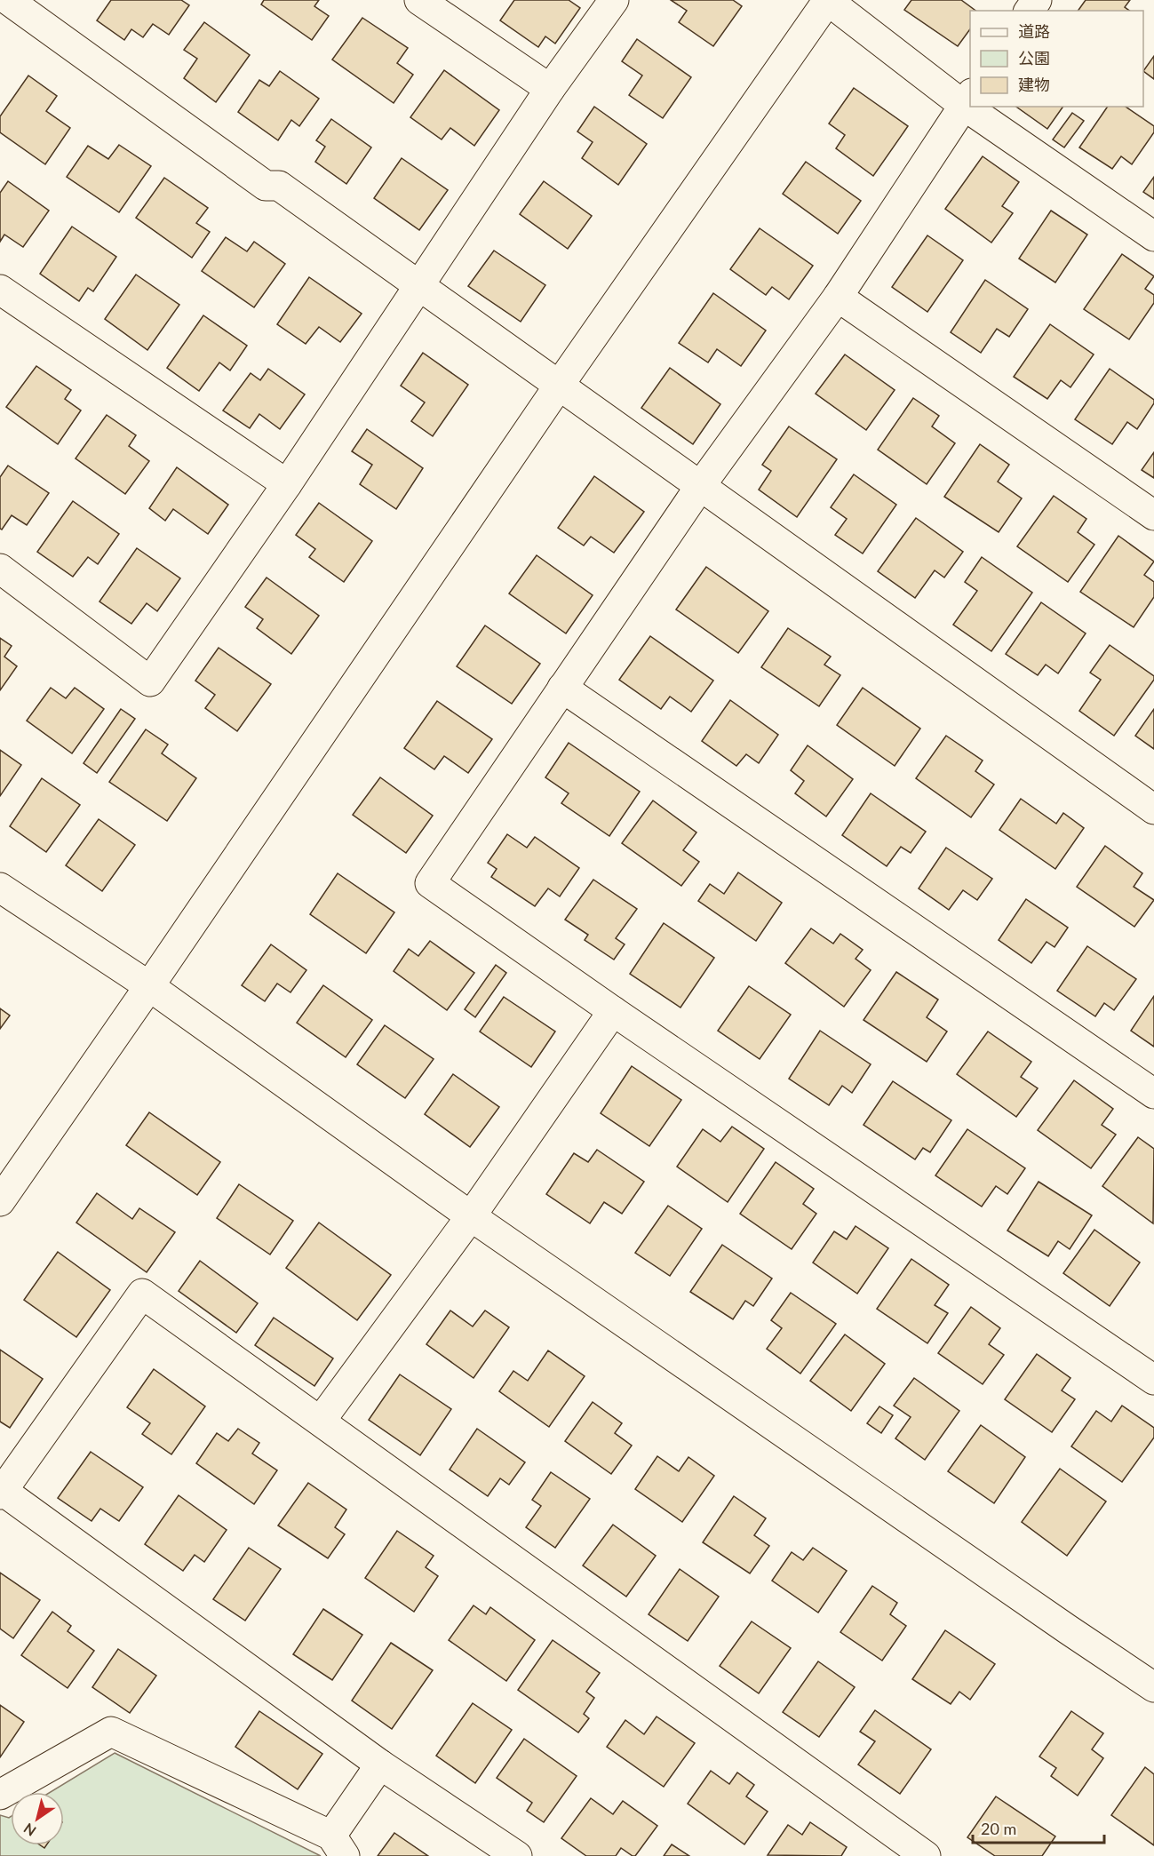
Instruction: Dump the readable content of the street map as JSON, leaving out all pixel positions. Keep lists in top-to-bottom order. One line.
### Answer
{"legend":["道路","公園","建物"],"scale_bar":"20 m","north":"bottom left"}
